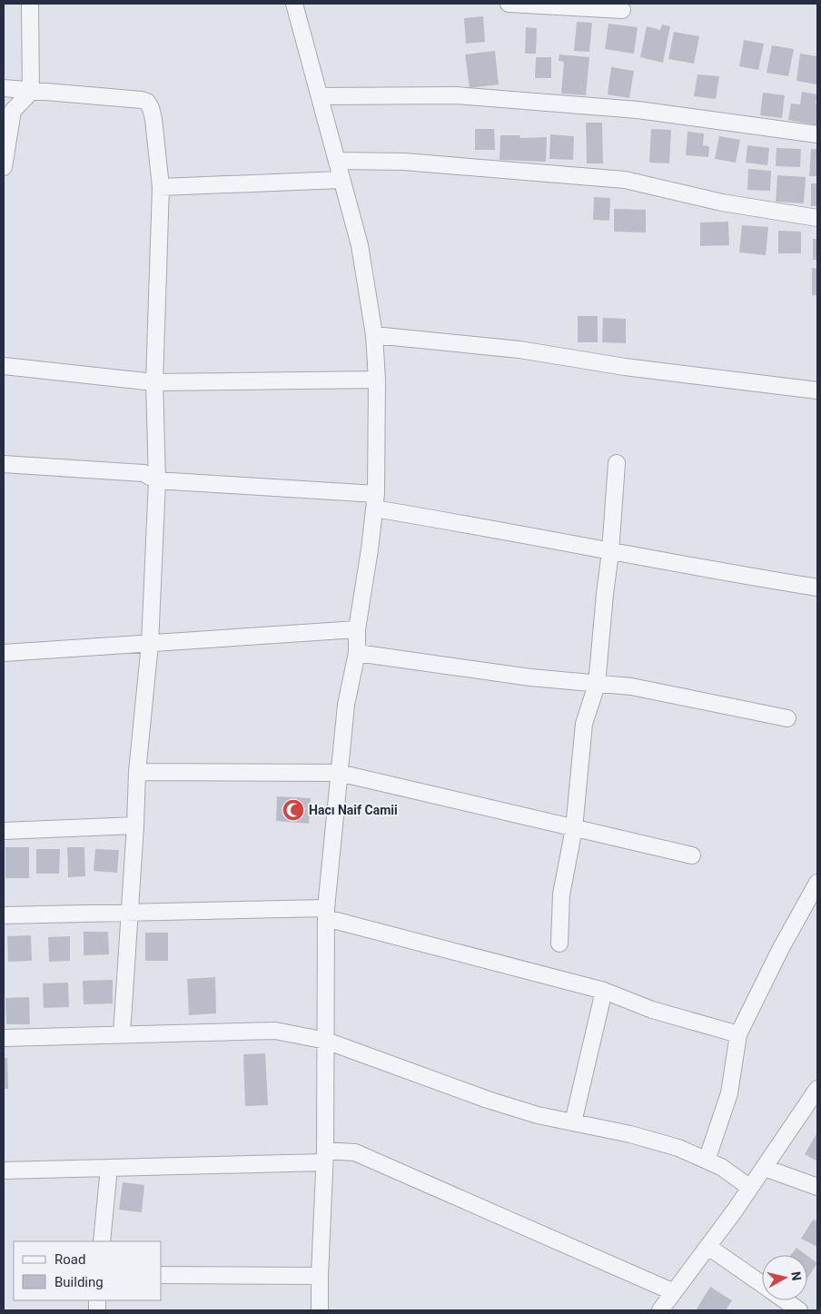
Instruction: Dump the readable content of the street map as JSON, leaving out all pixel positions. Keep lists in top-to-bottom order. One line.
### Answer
{"places":{"mosque":["Hacı Naif Camii"]},"legend":["Road","Building"],"north":"right"}
